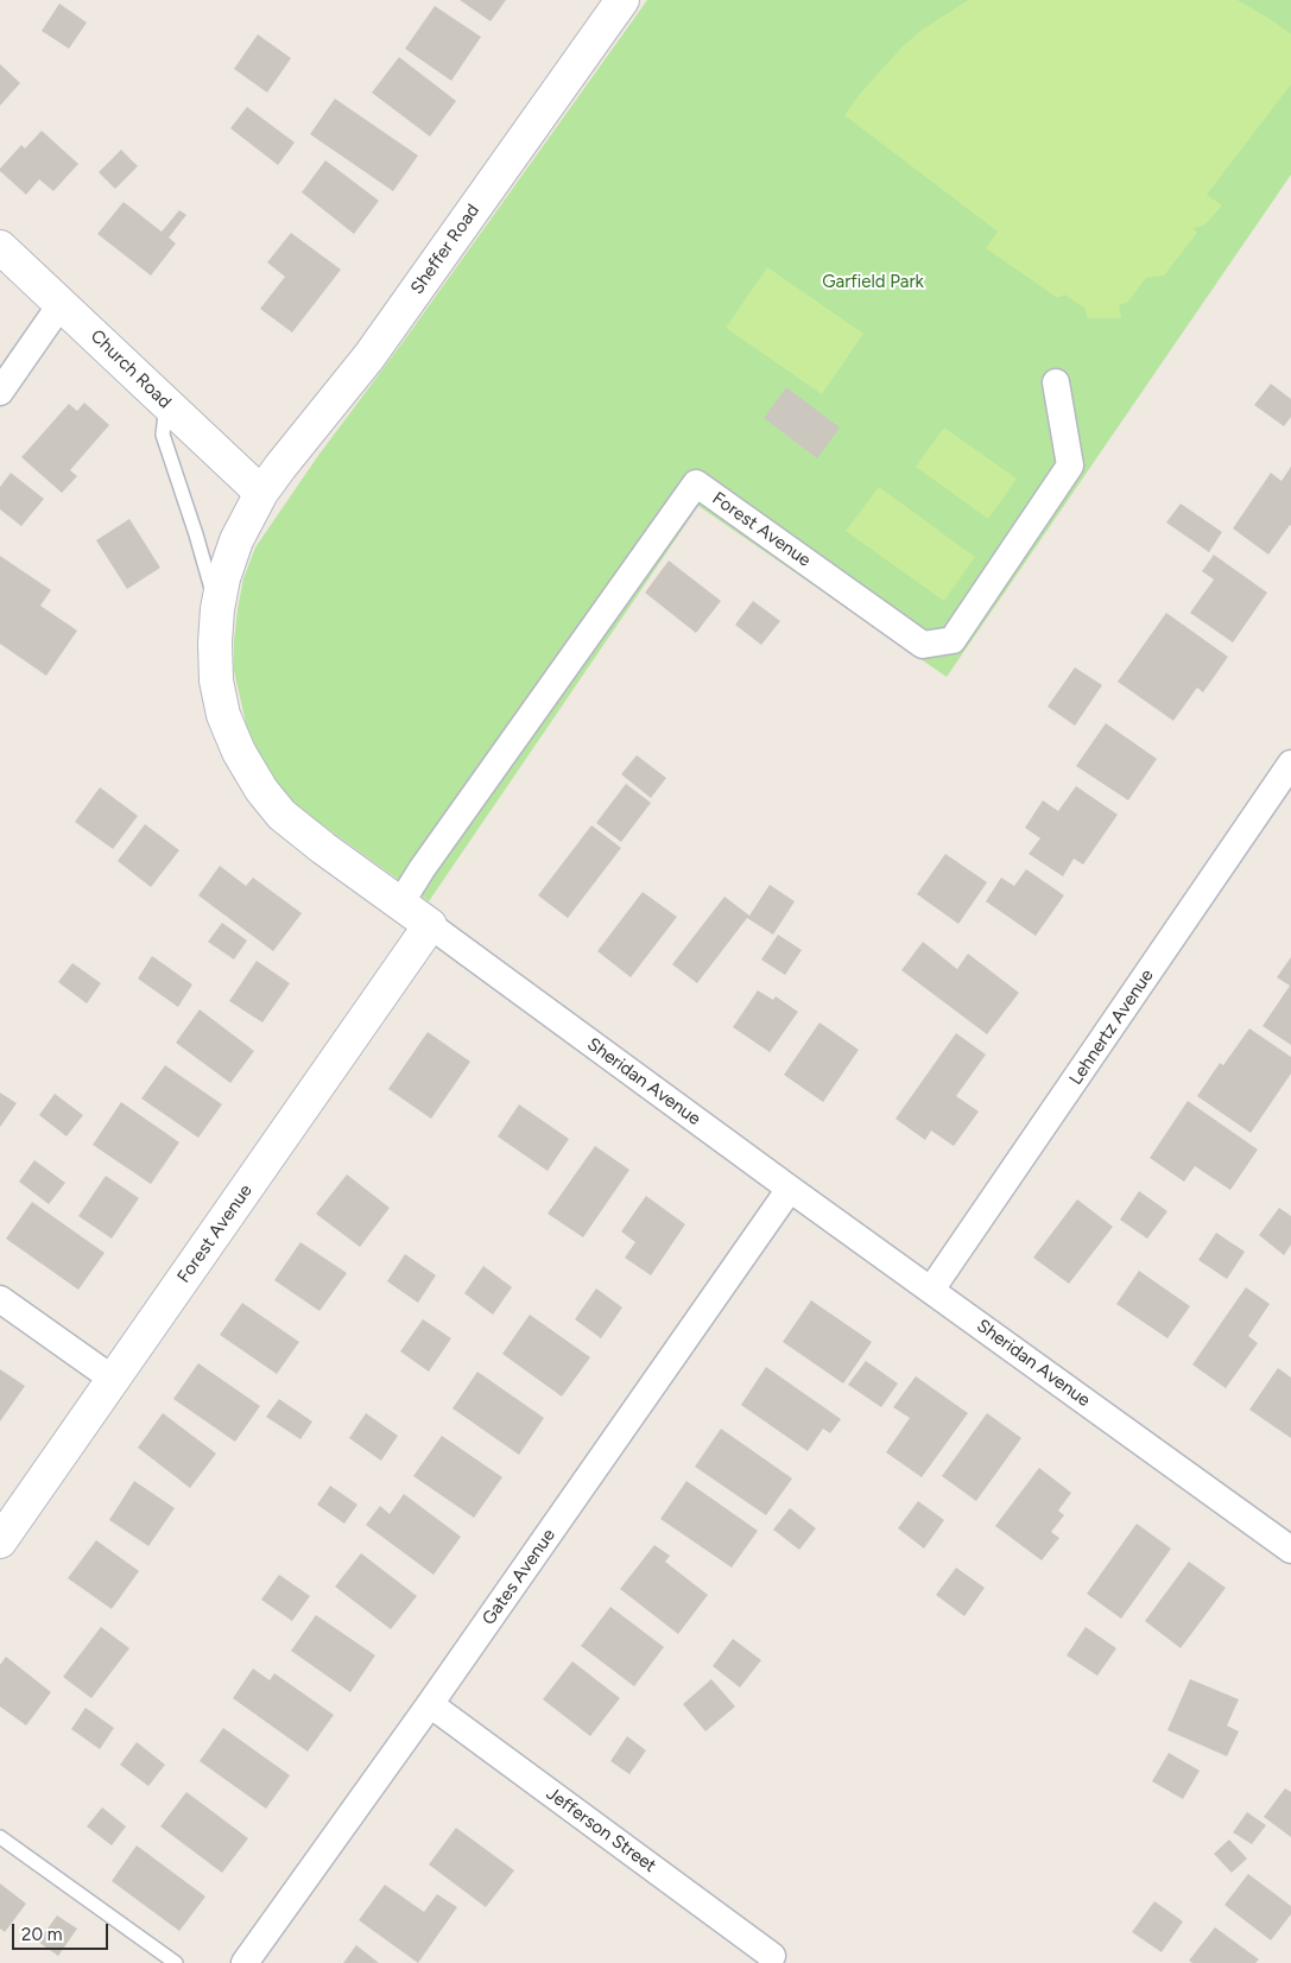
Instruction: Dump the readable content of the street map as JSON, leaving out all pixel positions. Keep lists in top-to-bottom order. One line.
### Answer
{"streets":{"street":["Sheffer Road","Church Road","Forest Avenue","Lehnertz Avenue","Sheridan Avenue","Gates Avenue","Jefferson Street"]},"crossings":[["Sheffer Road","Church Road"],["Sheffer Road","Sheridan Avenue"],["Church Road","Sheridan Avenue"],["Forest Avenue","Sheridan Avenue"],["Lehnertz Avenue","Sheridan Avenue"],["Sheridan Avenue","Gates Avenue"],["Gates Avenue","Jefferson Street"]],"parks":["Garfield Park"],"scale_bar":"20 m"}
